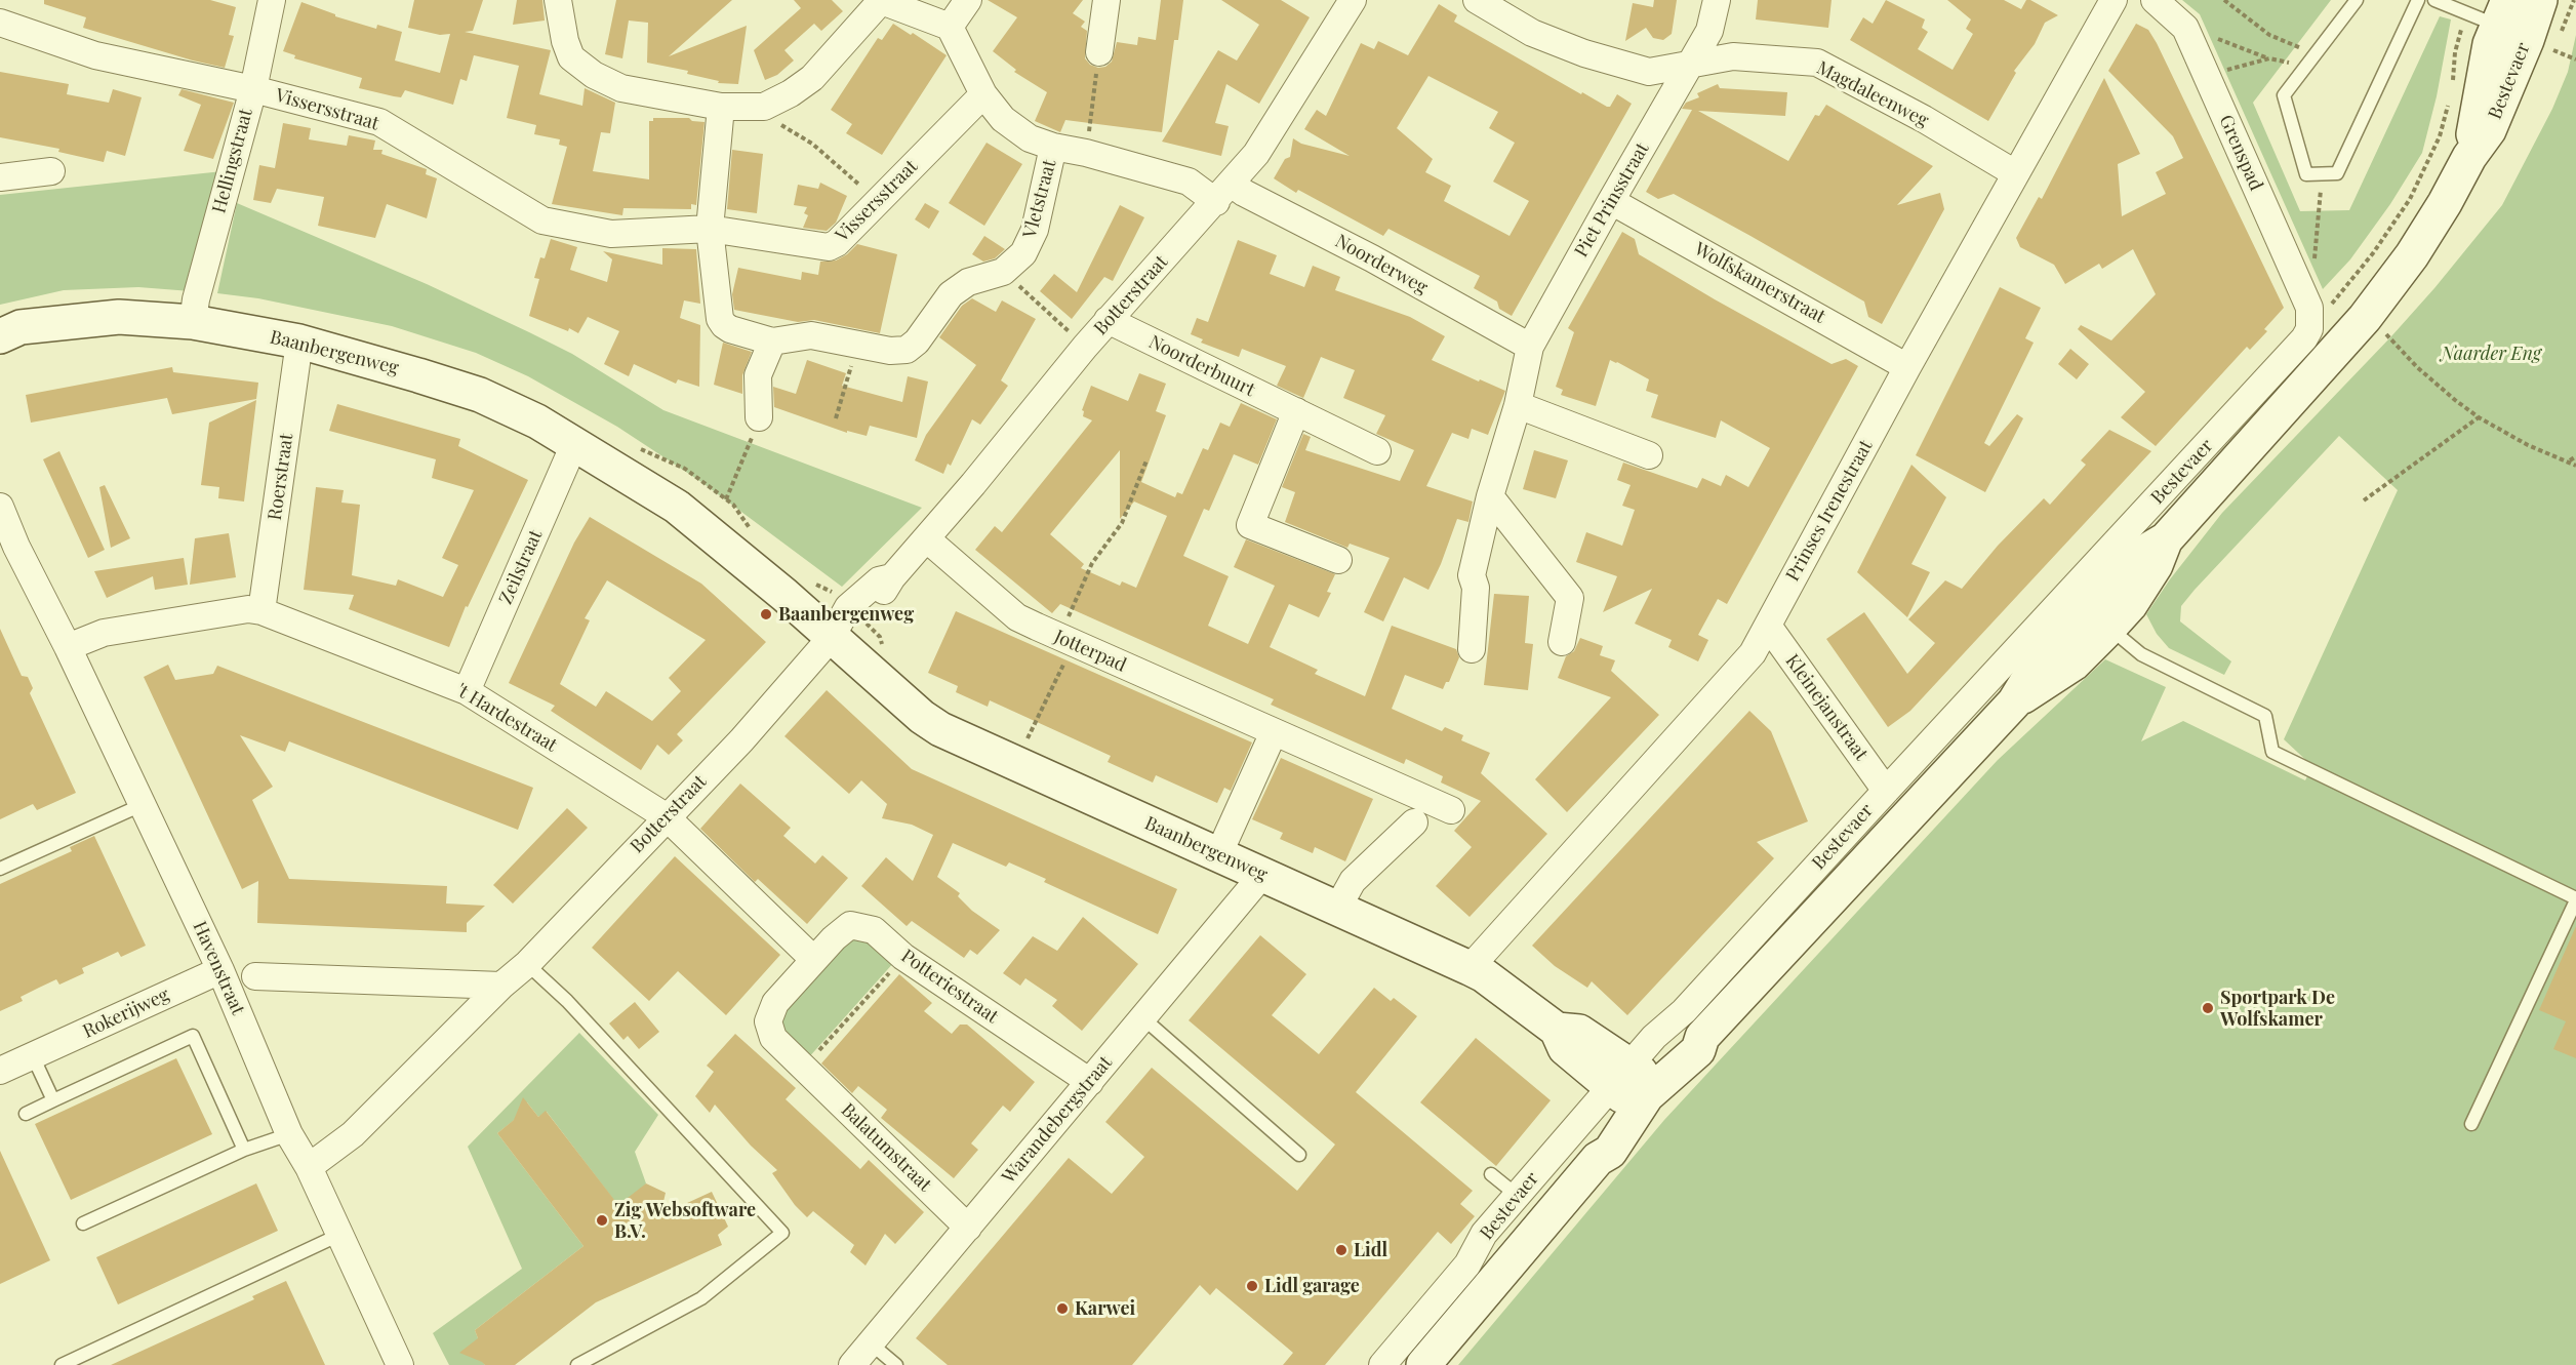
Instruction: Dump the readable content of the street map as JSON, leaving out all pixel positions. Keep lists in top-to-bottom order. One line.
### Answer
{"streets":{"main road":["Bestevaer","Baanbergenweg"],"street":["Magdaleenweg","Vissersstraat","Grenspad","Hellingstraat","Vletstraat","Piet Prinsstraat","Noorderweg","Wolfskamerstraat","Botterstraat","Noorderbuurt","Roerstraat","Prinses Irenestraat","Zeilstraat","Jotterpad","Kleinejanstraat","'t Hardestraat","Havenstraat","Potteriestraat","Rokerijweg","Warandebergstraat","Balatumstraat"]},"crossings":[["Bestevaer","Grenspad"],["Bestevaer","Baanbergenweg"],["Bestevaer","Kleinejanstraat"],["Magdaleenweg","Piet Prinsstraat"],["Magdaleenweg","Prinses Irenestraat"],["Vissersstraat","Hellingstraat"],["Vissersstraat","Vletstraat"],["Vissersstraat","Noorderweg"],["Hellingstraat","Baanbergenweg"],["Vletstraat","Noorderweg"],["Piet Prinsstraat","Noorderweg"],["Piet Prinsstraat","Wolfskamerstraat"],["Noorderweg","Botterstraat"],["Wolfskamerstraat","Prinses Irenestraat"],["Botterstraat","Baanbergenweg"],["Botterstraat","Noorderbuurt"],["Botterstraat","Jotterpad"],["Botterstraat","'t Hardestraat"],["Botterstraat","Havenstraat"],["Baanbergenweg","Roerstraat"],["Baanbergenweg","Prinses Irenestraat"],["Baanbergenweg","Zeilstraat"],["Baanbergenweg","Warandebergstraat"],["Roerstraat","'t Hardestraat"],["Prinses Irenestraat","Kleinejanstraat"],["Zeilstraat","'t Hardestraat"],["'t Hardestraat","Havenstraat"],["'t Hardestraat","Potteriestraat"],["'t Hardestraat","Balatumstraat"],["Havenstraat","Rokerijweg"],["Potteriestraat","Warandebergstraat"],["Potteriestraat","Balatumstraat"],["Warandebergstraat","Balatumstraat"]],"parks":["Naarder Eng"],"places":["Baanbergenweg","Sportpark De Wolfskamer","Zig Websoftware B.V.","Lidl","Lidl garage","Karwei"]}
